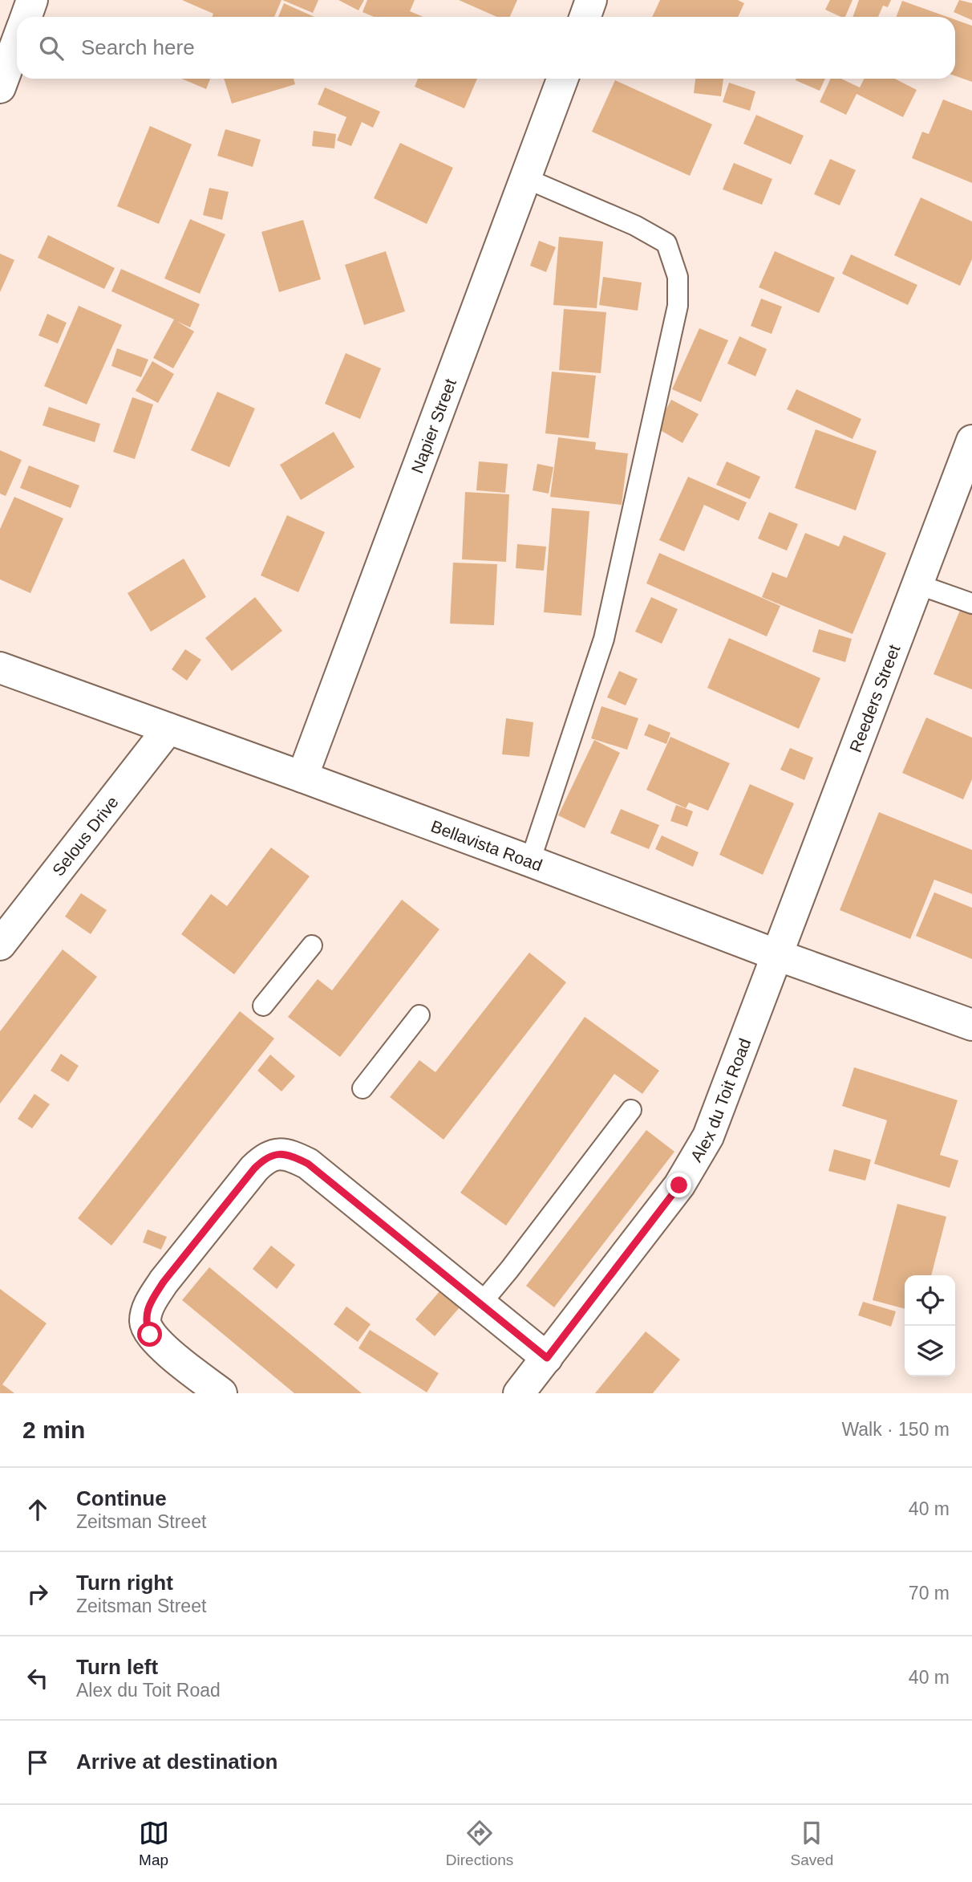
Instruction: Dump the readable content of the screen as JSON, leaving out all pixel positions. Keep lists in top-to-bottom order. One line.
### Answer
{"streets":{"street":["Napier Street","Reeders Street","Selous Drive","Bellavista Road","Alex du Toit Road"]},"crossings":[["Napier Street","Bellavista Road"],["Reeders Street","Bellavista Road"],["Reeders Street","Alex du Toit Road"],["Selous Drive","Bellavista Road"],["Bellavista Road","Alex du Toit Road"]],"page":{"search":"Search here","heading":["2 min","Walk · 150 m"],"list":[["Continue","Zeitsman Street","40 m"],["Turn right","Zeitsman Street","70 m"],["Turn left","Alex du Toit Road","40 m"],"Arrive at destination"],"nav":["Map","Directions","Saved"]}}
